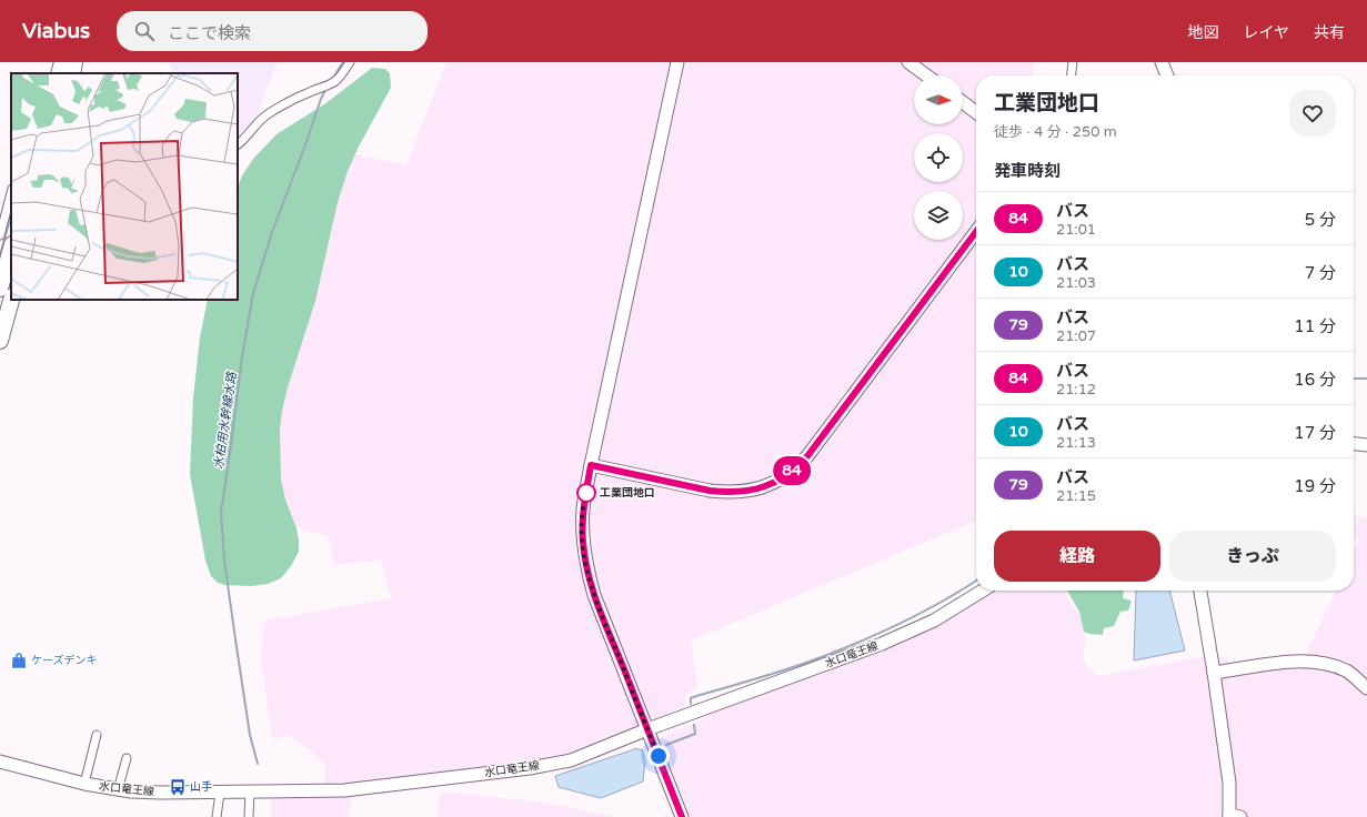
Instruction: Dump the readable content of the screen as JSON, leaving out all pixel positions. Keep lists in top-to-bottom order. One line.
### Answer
{"streets":{"street":["水口竜王線"]},"water":["水柏用水幹線水路"],"places":{"other":["工業団地口"],"shop":["ケーズデンキ"],"bus stop":["山手"]},"lines":["bus line 84"],"north":"right","page":{"header":"Viabus","search":"ここで検索","nav":["地図","レイヤ","共有"],"on_map":"84","heading":[["工業団地口","徒歩 · 4 分 · 250 m"],"発車時刻"],"list":[{"mark":"84","name":"バス","note":"21:01","value":"5 分"},{"mark":"10","name":"バス","note":"21:03","value":"7 分"},{"mark":"79","name":"バス","note":"21:07","value":"11 分"},{"mark":"84","name":"バス","note":"21:12","value":"16 分"},{"mark":"10","name":"バス","note":"21:13","value":"17 分"},{"mark":"79","name":"バス","note":"21:15","value":"19 分"}],"buttons":["経路","きっぷ"]}}
